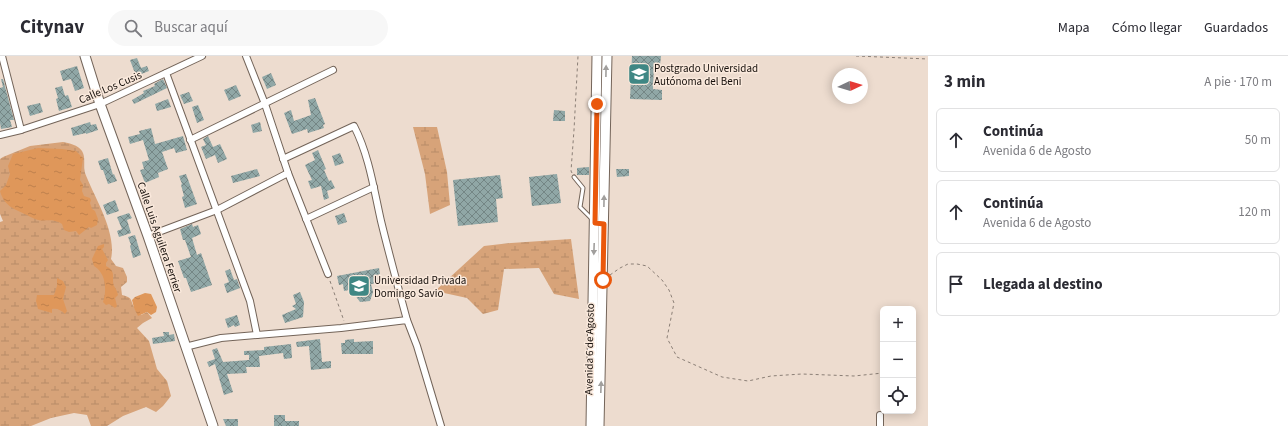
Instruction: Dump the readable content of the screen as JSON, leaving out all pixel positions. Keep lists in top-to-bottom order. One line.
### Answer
{"streets":{"street":["Calle Los Cusis","Calle Luis Aguilera Ferrier","Avenida 6 de Agosto"]},"crossings":[["Calle Los Cusis","Calle Luis Aguilera Ferrier"]],"places":{"school or university":["Postgrado Universidad Autónoma del Beni","Universidad Privada Domingo Savio"]},"north":"right","page":{"header":"Citynav","search":"Buscar aquí","nav":["Mapa","Cómo llegar","Guardados"],"heading":["3 min","A pie · 170 m"],"list":[["Continúa","Avenida 6 de Agosto","50 m"],["Continúa","Avenida 6 de Agosto","120 m"],"Llegada al destino"],"map_buttons":["+","−"]}}
